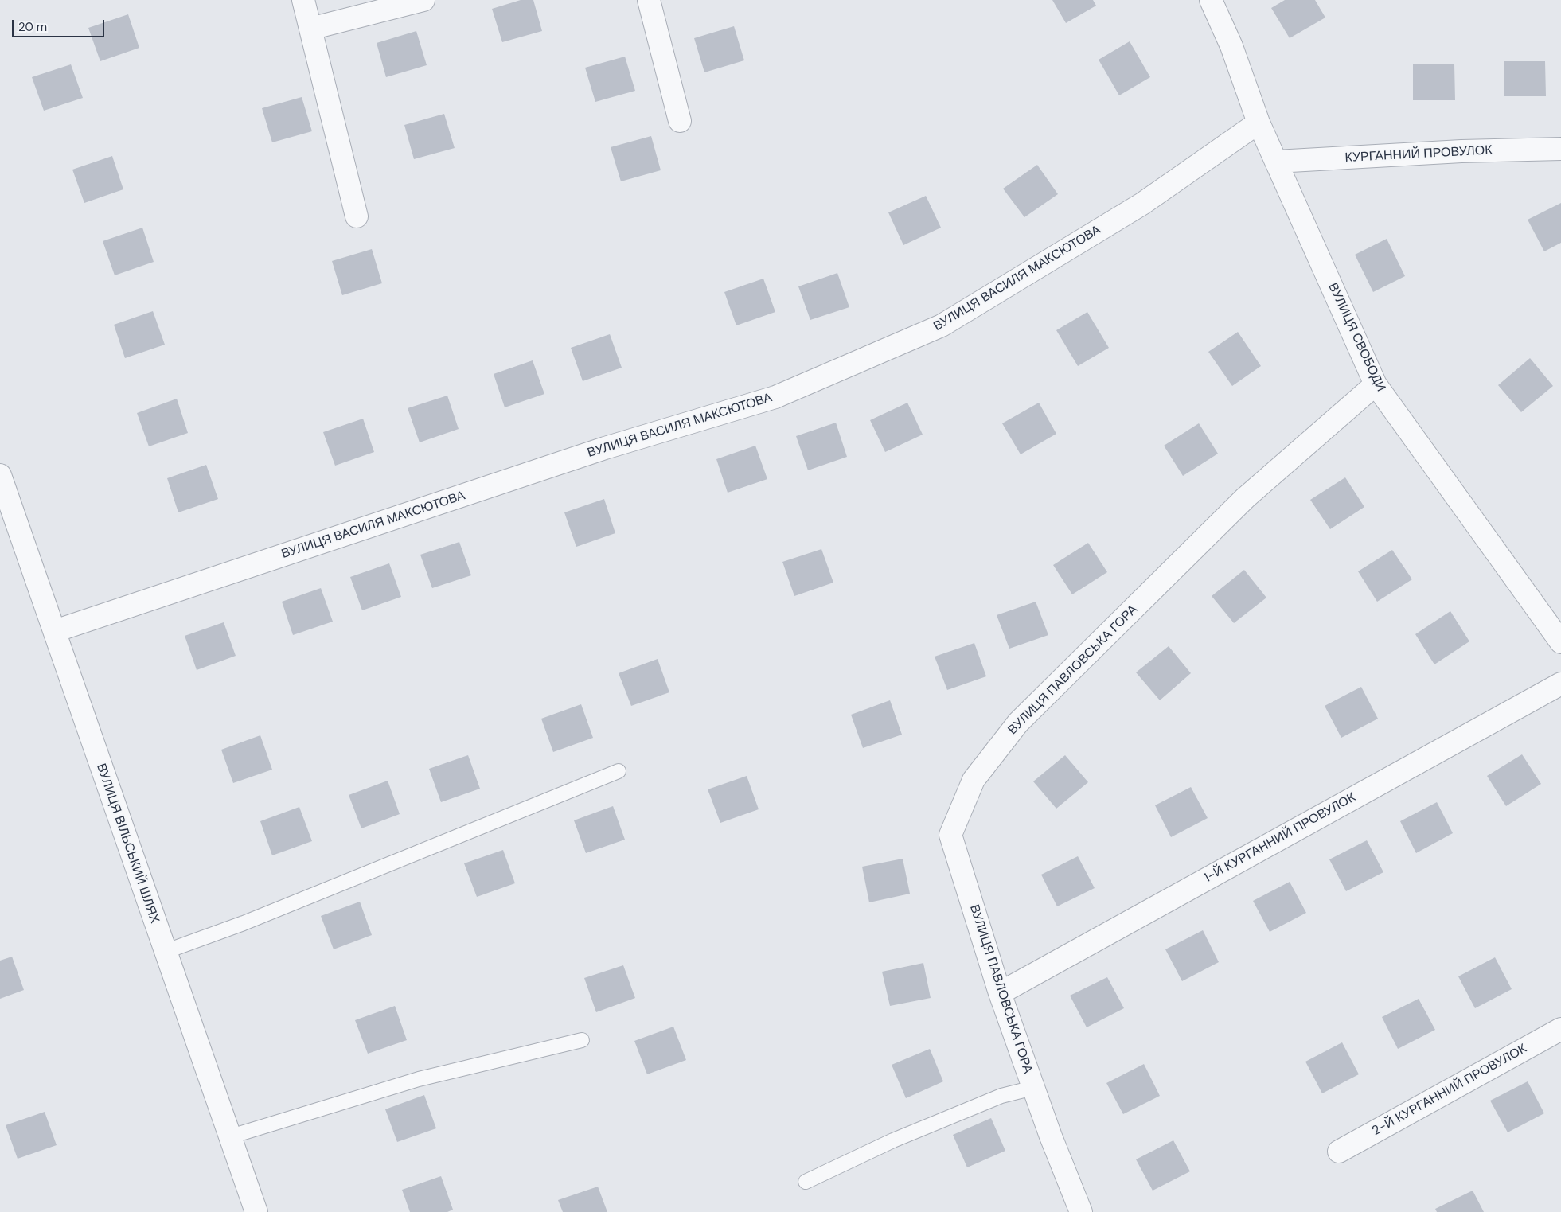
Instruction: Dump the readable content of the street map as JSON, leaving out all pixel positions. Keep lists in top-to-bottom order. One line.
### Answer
{"streets":{"street":["КУРГАННИЙ ПРОВУЛОК","ВУЛИЦЯ ВАСИЛЯ МАКСЮТОВА","ВУЛИЦЯ СВОБОДИ","ВУЛИЦЯ ПАВЛОВСЬКА ГОРА","1-Й КУРГАННИЙ ПРОВУЛОК","ВУЛИЦЯ ВІЛЬСЬКИЙ ШЛЯХ","2-Й КУРГАННИЙ ПРОВУЛОК"]},"crossings":[["КУРГАННИЙ ПРОВУЛОК","ВУЛИЦЯ СВОБОДИ"],["ВУЛИЦЯ ВАСИЛЯ МАКСЮТОВА","ВУЛИЦЯ СВОБОДИ"],["ВУЛИЦЯ ВАСИЛЯ МАКСЮТОВА","ВУЛИЦЯ ВІЛЬСЬКИЙ ШЛЯХ"],["ВУЛИЦЯ СВОБОДИ","ВУЛИЦЯ ПАВЛОВСЬКА ГОРА"],["ВУЛИЦЯ ПАВЛОВСЬКА ГОРА","1-Й КУРГАННИЙ ПРОВУЛОК"]],"scale_bar":"20 m"}
